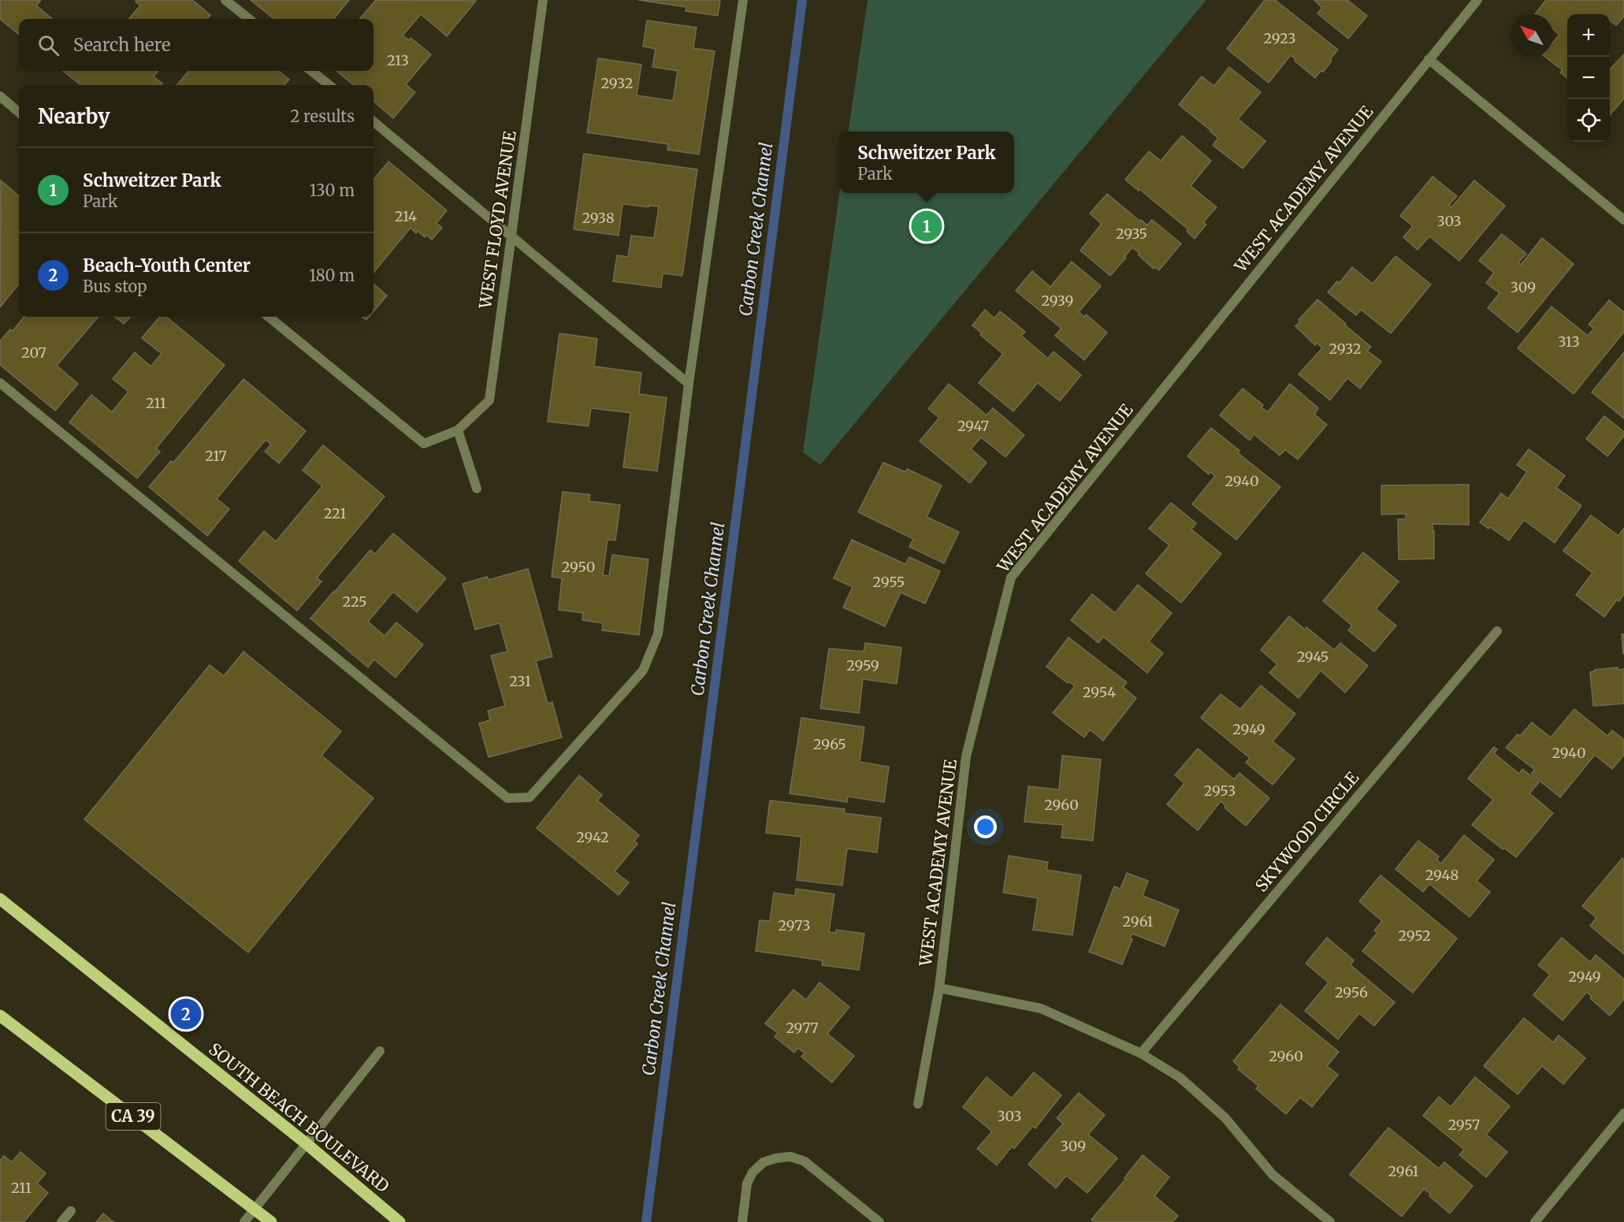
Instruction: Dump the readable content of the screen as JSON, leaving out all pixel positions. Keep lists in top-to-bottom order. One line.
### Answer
{"streets":{"main road":["CA 39","SOUTH BEACH BOULEVARD"],"street":["WEST ACADEMY AVENUE","WEST FLOYD AVENUE","SKYWOOD CIRCLE"]},"water":["Carbon Creek Channel"],"house_numbers":["2923","213","2932","214","2938","303","2935","309","2939","313","2932","207","211","2947","217","2940","221","2950","2955","225","2945","2959","231","2954","2949","2965","2940","2953","2960","2942","2948","2961","2973","2952","2949","2956","2977","2960","303","2957","309","2961","211"],"north":"top left","page":{"map_buttons":["+","−"],"search":"Search here","heading":["Nearby","2 results"],"popup":["Schweitzer Park","Park"],"list":[{"mark":"1","name":"Schweitzer Park","note":"Park","value":"130 m"},{"mark":"2","name":"Beach-Youth Center","note":"Bus stop","value":"180 m"}],"pins":["1","2"]}}
